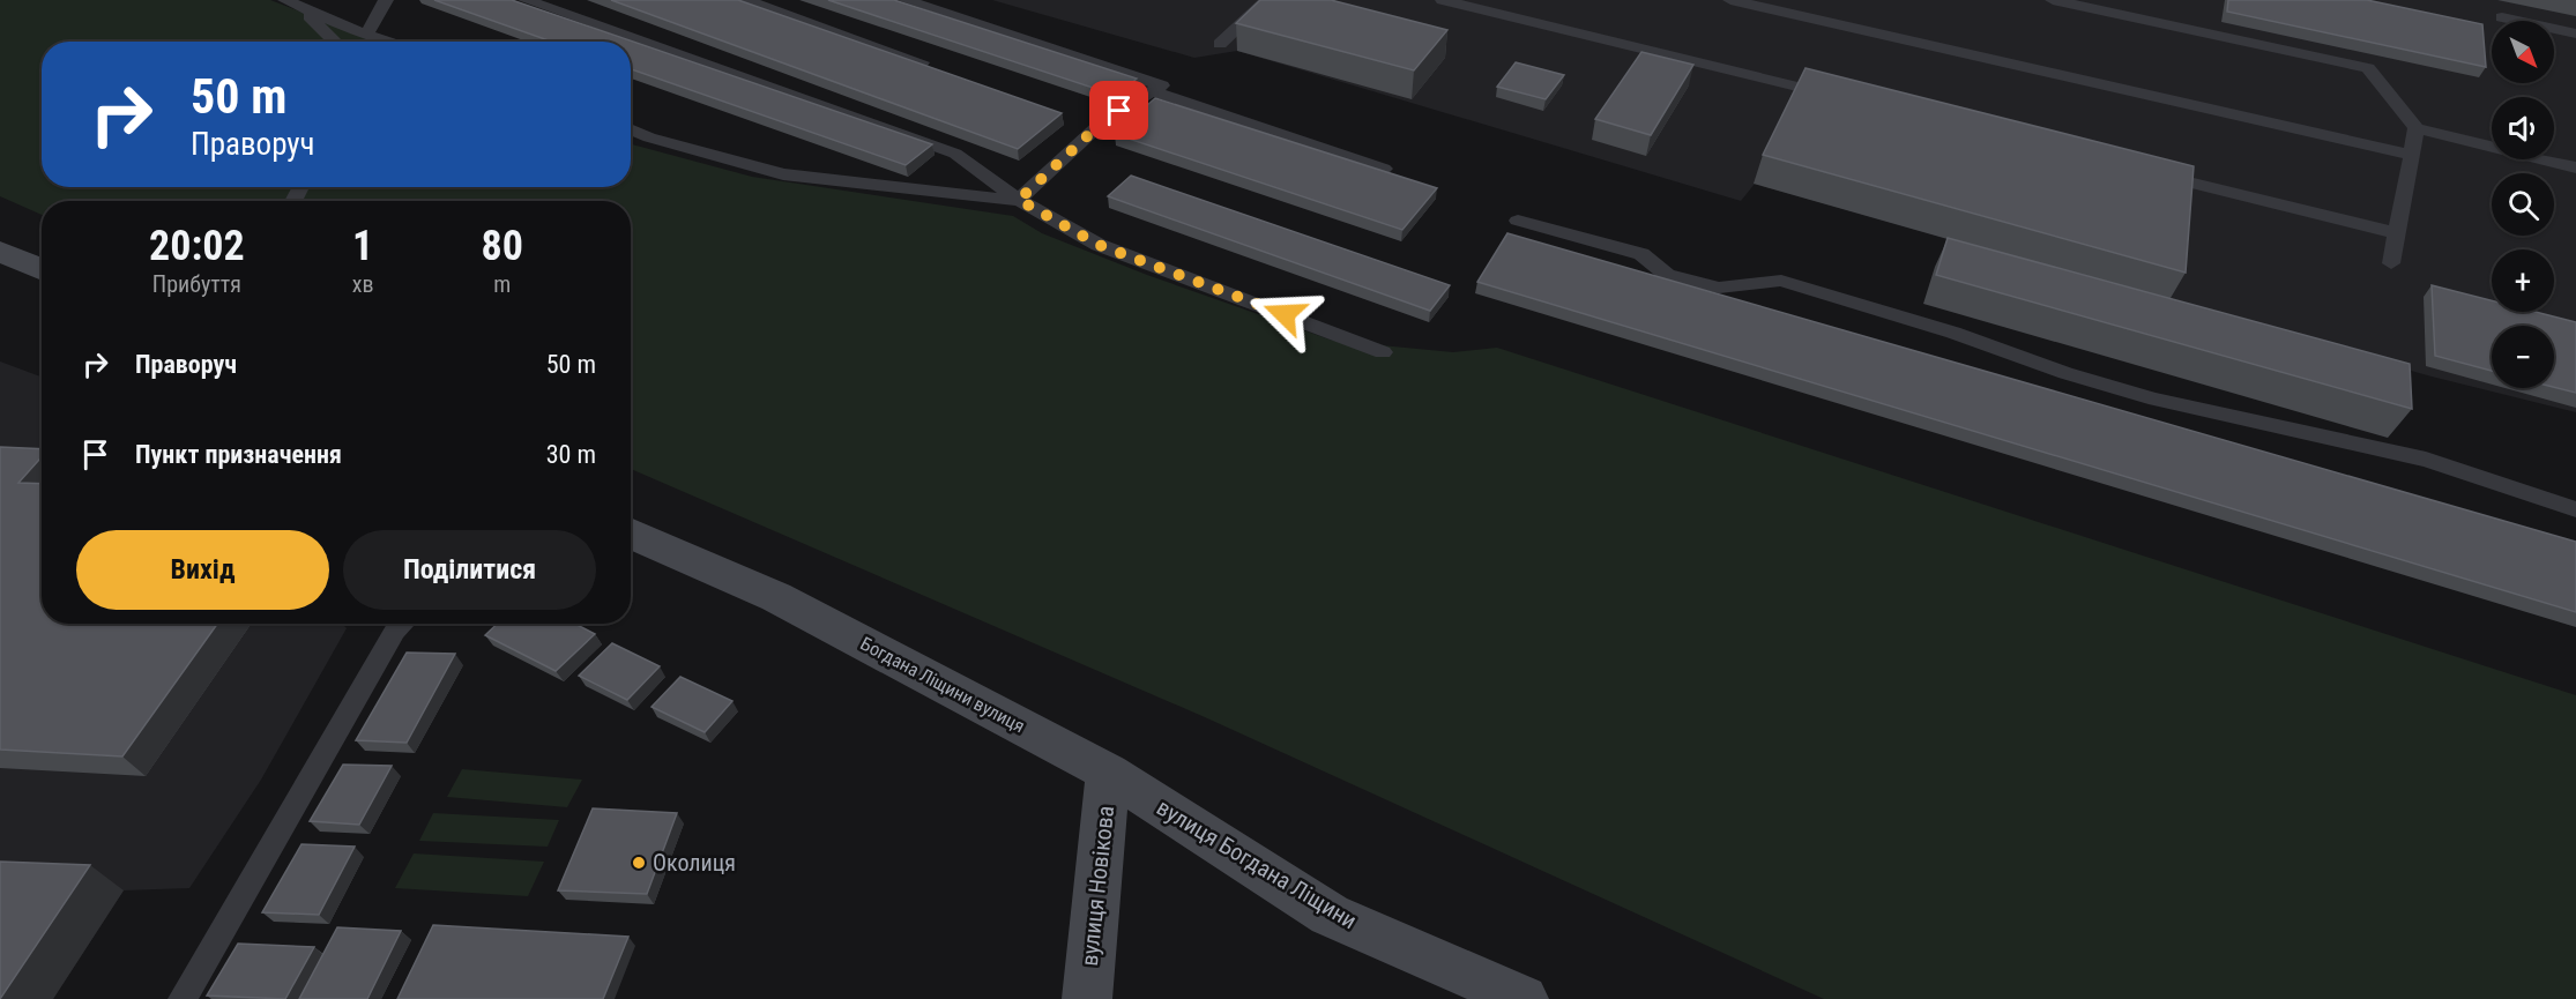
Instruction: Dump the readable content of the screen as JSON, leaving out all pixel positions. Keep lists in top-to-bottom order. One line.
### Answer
{"streets":{"street":["Богдана Ліщини вулиця","вулиця Богдана Ліщини","вулиця Новікова"]},"crossings":[["Богдана Ліщини вулиця","вулиця Богдана Ліщини"],["Богдана Ліщини вулиця","вулиця Новікова"],["вулиця Богдана Ліщини","вулиця Новікова"]],"places":["Околиця"],"north":"bottom right","page":{"map_buttons":["+","−"],"turn":["50 m","Праворуч"],"eta":["20:02","Прибуття","1","хв","80","m"],"list":[{"name":"Праворуч","value":"50 m"},{"name":"Пункт призначення","value":"30 m"}],"buttons":["Вихід","Поділитися"]}}
